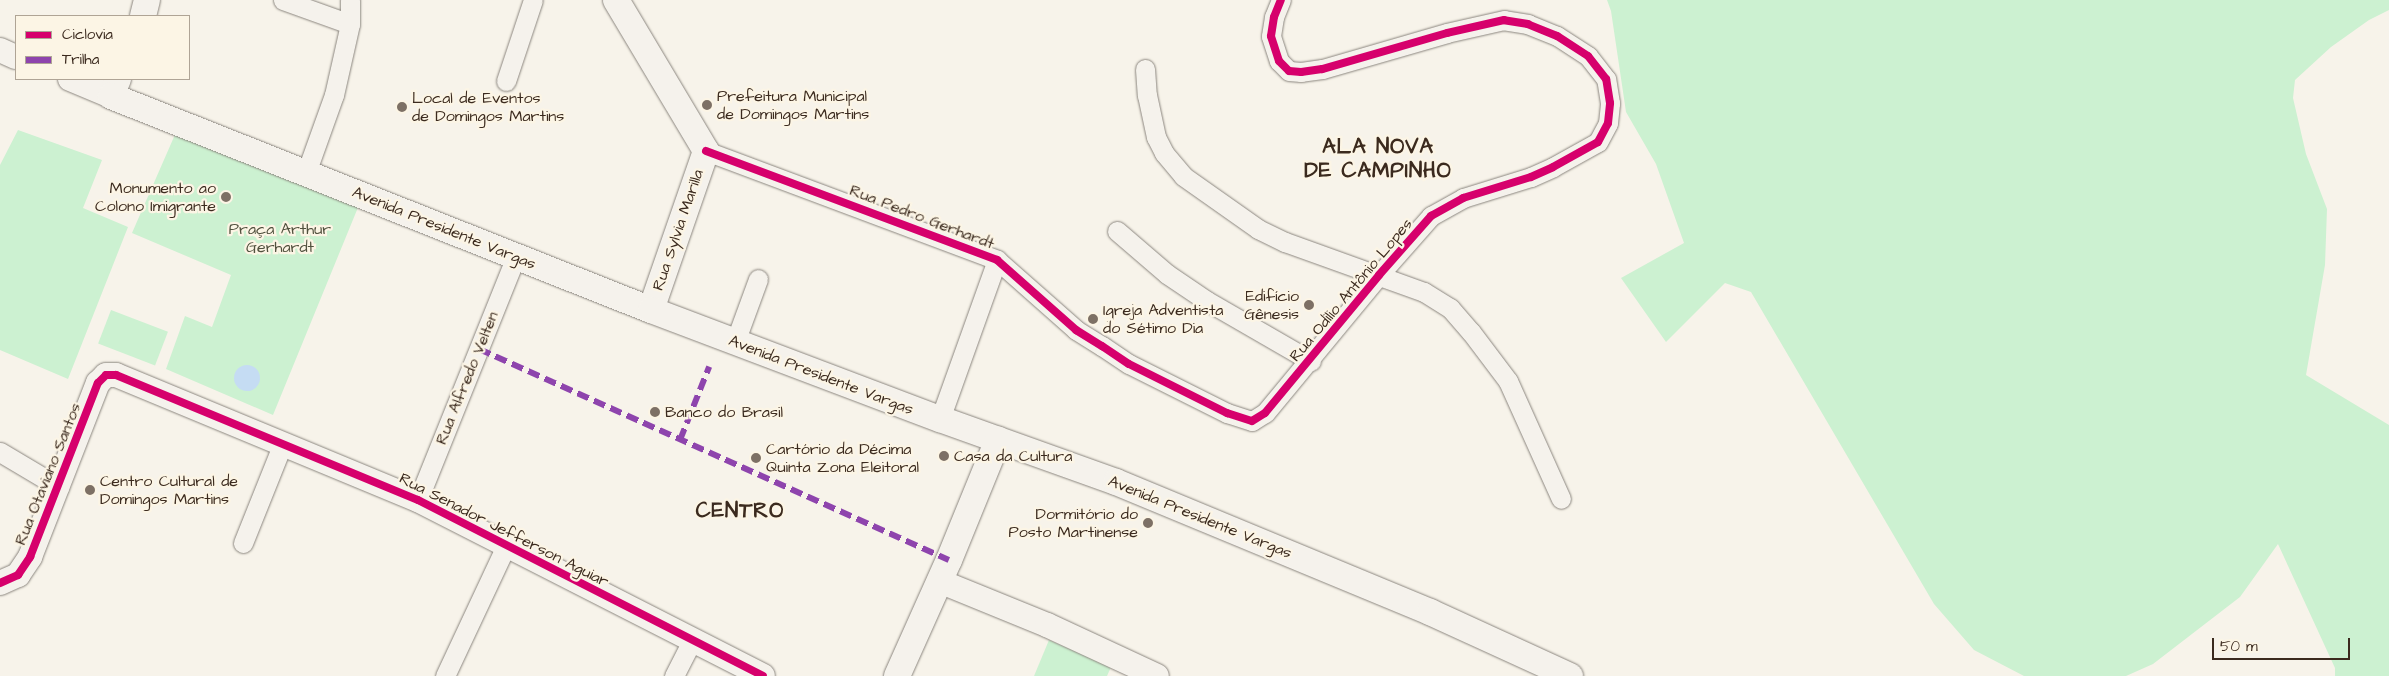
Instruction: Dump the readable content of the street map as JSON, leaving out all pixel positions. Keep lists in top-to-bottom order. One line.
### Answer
{"streets":{"main road":["Avenida Presidente Vargas","Rua Sylvia Marilla"],"street":["Rua Pedro Gerhardt","Rua Odilio Antônio Lopes","Rua Alfredo Velten","Rua Otaviano Santos","Rua Senador Jefferson Aguiar"]},"crossings":[["Rua Pedro Gerhardt","Rua Sylvia Marilla"],["Rua Pedro Gerhardt","Rua Odilio Antônio Lopes"],["Avenida Presidente Vargas","Rua Sylvia Marilla"],["Avenida Presidente Vargas","Rua Alfredo Velten"],["Rua Alfredo Velten","Rua Senador Jefferson Aguiar"],["Rua Otaviano Santos","Rua Senador Jefferson Aguiar"]],"districts":["ALA NOVA DE CAMPINHO","CENTRO"],"parks":["Praça Arthur Gerhardt"],"places":["Prefeitura Municipal de Domingos Martins","Local de Eventos de Domingos Martins","Monumento ao Colono Imigrante","Edifício Gênesis","Igreja Adventista do Sétimo Dia","Banco do Brasil","Casa da Cultura","Cartório da Décima Quinta Zona Eleitoral","Centro Cultural de Domingos Martins","Dormitório do Posto Martinense"],"legend":["Ciclovia","Trilha"],"scale_bar":"50 m"}
